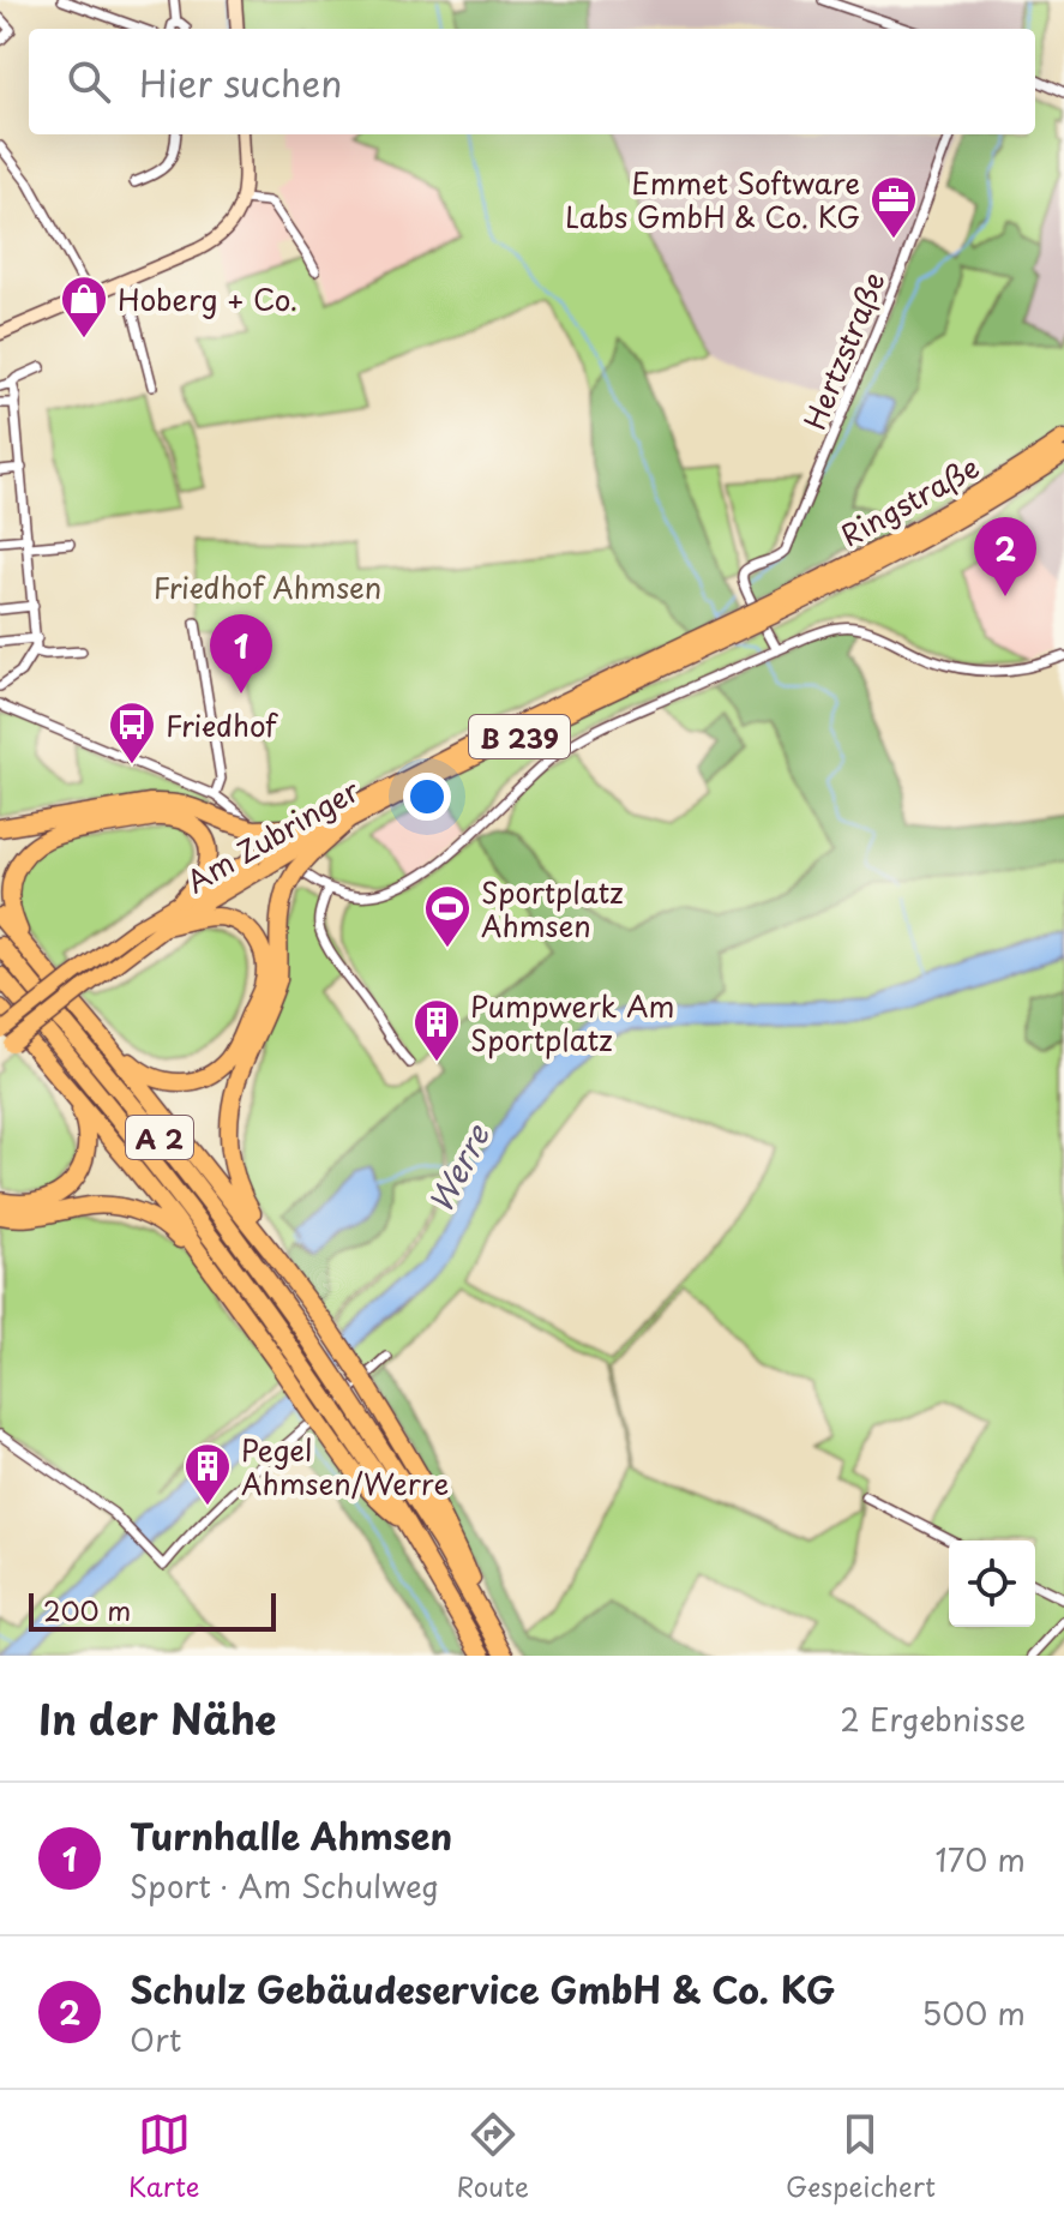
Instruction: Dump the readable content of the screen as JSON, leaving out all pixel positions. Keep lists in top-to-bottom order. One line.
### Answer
{"streets":{"highway":["Ringstraße","B 239","Am Zubringer","A 2"],"street":["Hertzstraße"]},"crossings":[["Ringstraße","Am Zubringer"]],"water":["Werre"],"parks":["Friedhof Ahmsen"],"places":{"office":["Emmet Software Labs GmbH & Co. KG"],"shop":["Hoberg + Co."],"bus stop":["Friedhof"],"sports":["Sportplatz Ahmsen"],"building":["Pumpwerk Am Sportplatz","Pegel Ahmsen/Werre"]},"scale_bar":"200 m","page":{"search":"Hier suchen","pins":["2","1"],"scale":"200 m","heading":["In der Nähe","2 Ergebnisse"],"list":[{"mark":"1","name":"Turnhalle Ahmsen","note":"Sport · Am Schulweg","value":"170 m"},{"mark":"2","name":"Schulz Gebäudeservice GmbH & Co. KG","note":"Ort","value":"500 m"}],"nav":["Karte","Route","Gespeichert"]}}
